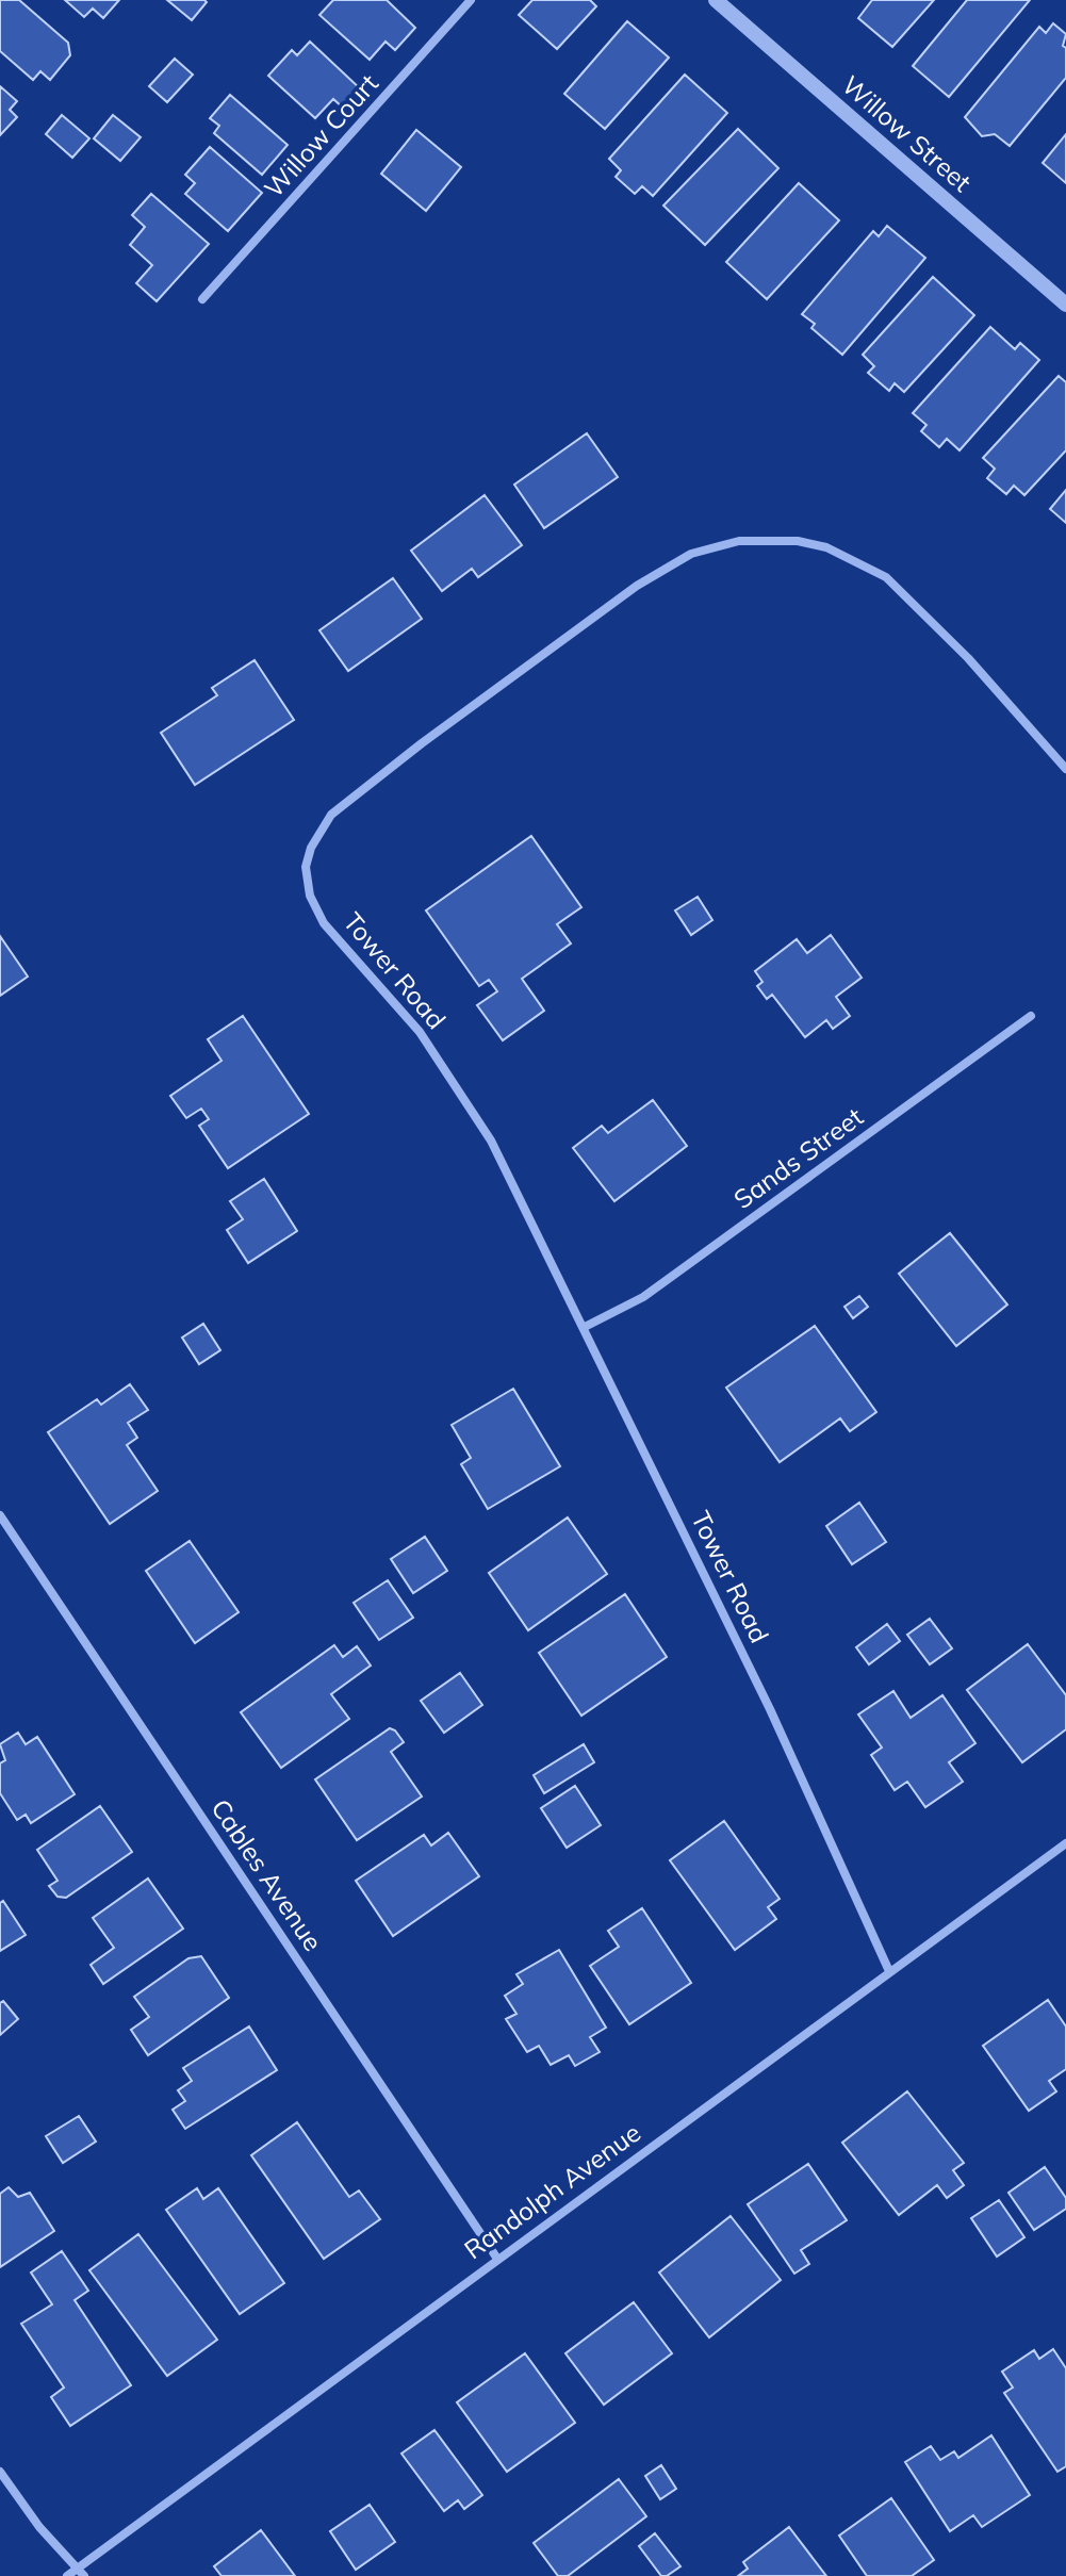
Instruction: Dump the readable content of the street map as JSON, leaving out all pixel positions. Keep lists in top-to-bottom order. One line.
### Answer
{"streets":{"street":["Willow Street","Willow Court","Tower Road","Sands Street","Cables Avenue","Randolph Avenue"]},"crossings":[["Tower Road","Sands Street"],["Tower Road","Randolph Avenue"],["Cables Avenue","Randolph Avenue"]]}
